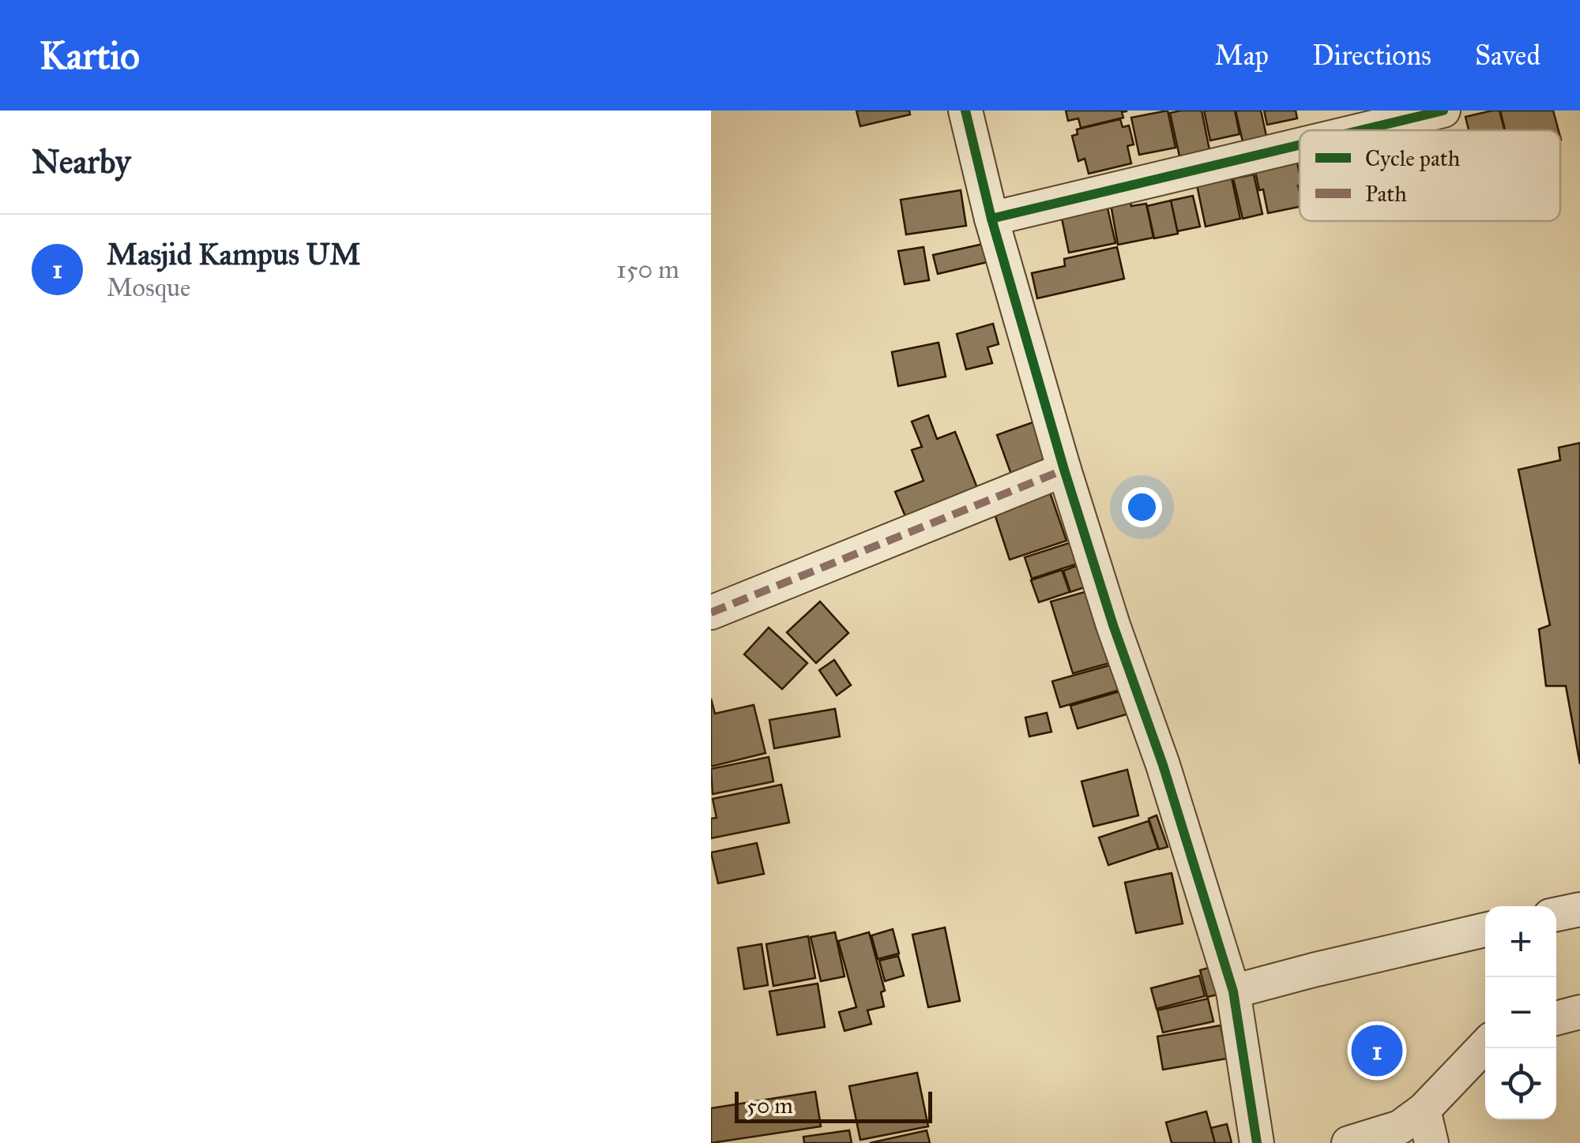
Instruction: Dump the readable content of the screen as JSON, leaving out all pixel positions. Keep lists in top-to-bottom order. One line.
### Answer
{"legend":["Cycle path","Path"],"scale_bar":"50 m","page":{"header":"Kartio","nav":["Map","Directions","Saved"],"heading":"Nearby","list":[{"mark":"1","name":"Masjid Kampus UM","note":"Mosque","value":"150 m"}],"map_buttons":["+","−"],"pins":"1","scale":"50 m"}}
